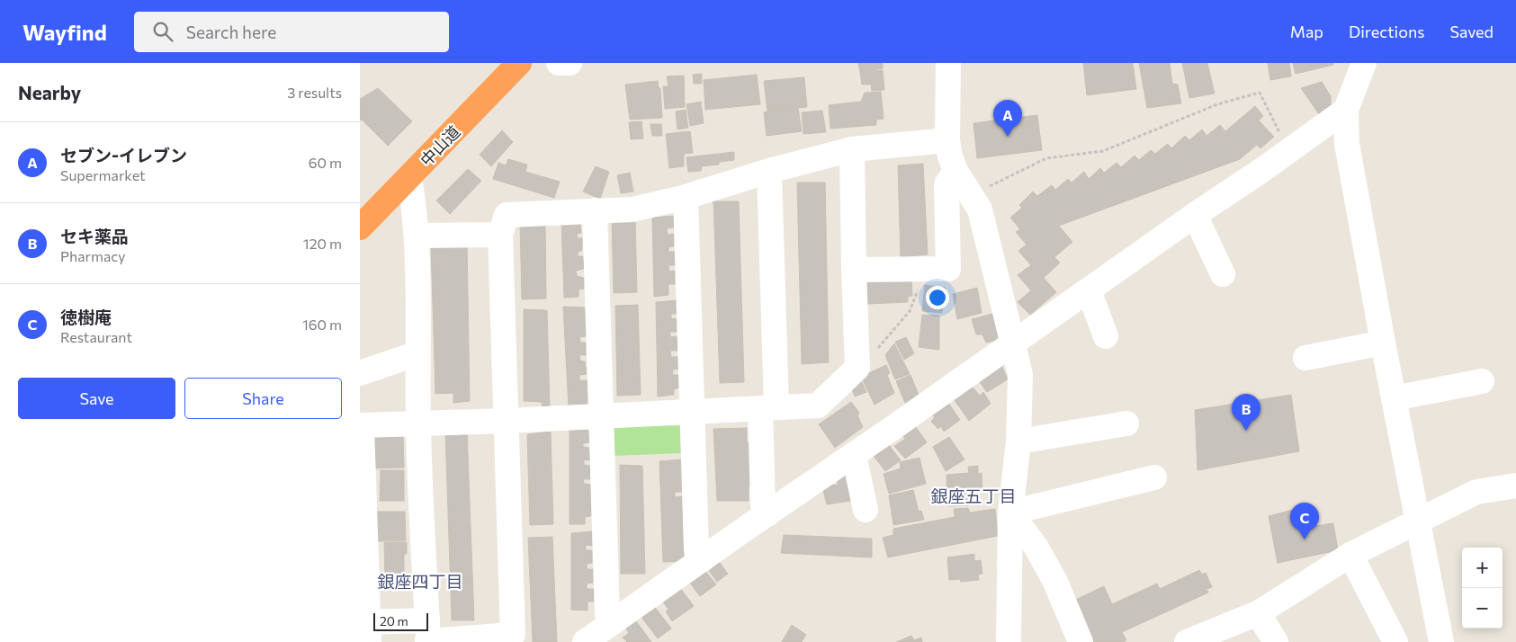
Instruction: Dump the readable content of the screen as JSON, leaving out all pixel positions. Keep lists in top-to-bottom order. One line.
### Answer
{"streets":{"highway":["中山道"]},"districts":["銀座五丁目","銀座四丁目"],"scale_bar":"20 m","page":{"header":"Wayfind","search":"Search here","nav":["Map","Directions","Saved"],"heading":["Nearby","3 results"],"pins":["A","B","C"],"list":[{"mark":"A","name":"セブン-イレブン","note":"Supermarket","value":"60 m"},{"mark":"B","name":"セキ薬品","note":"Pharmacy","value":"120 m"},{"mark":"C","name":"徳樹庵","note":"Restaurant","value":"160 m"}],"buttons":["Save","Share"],"map_buttons":["+","−"],"scale":"20 m"}}
